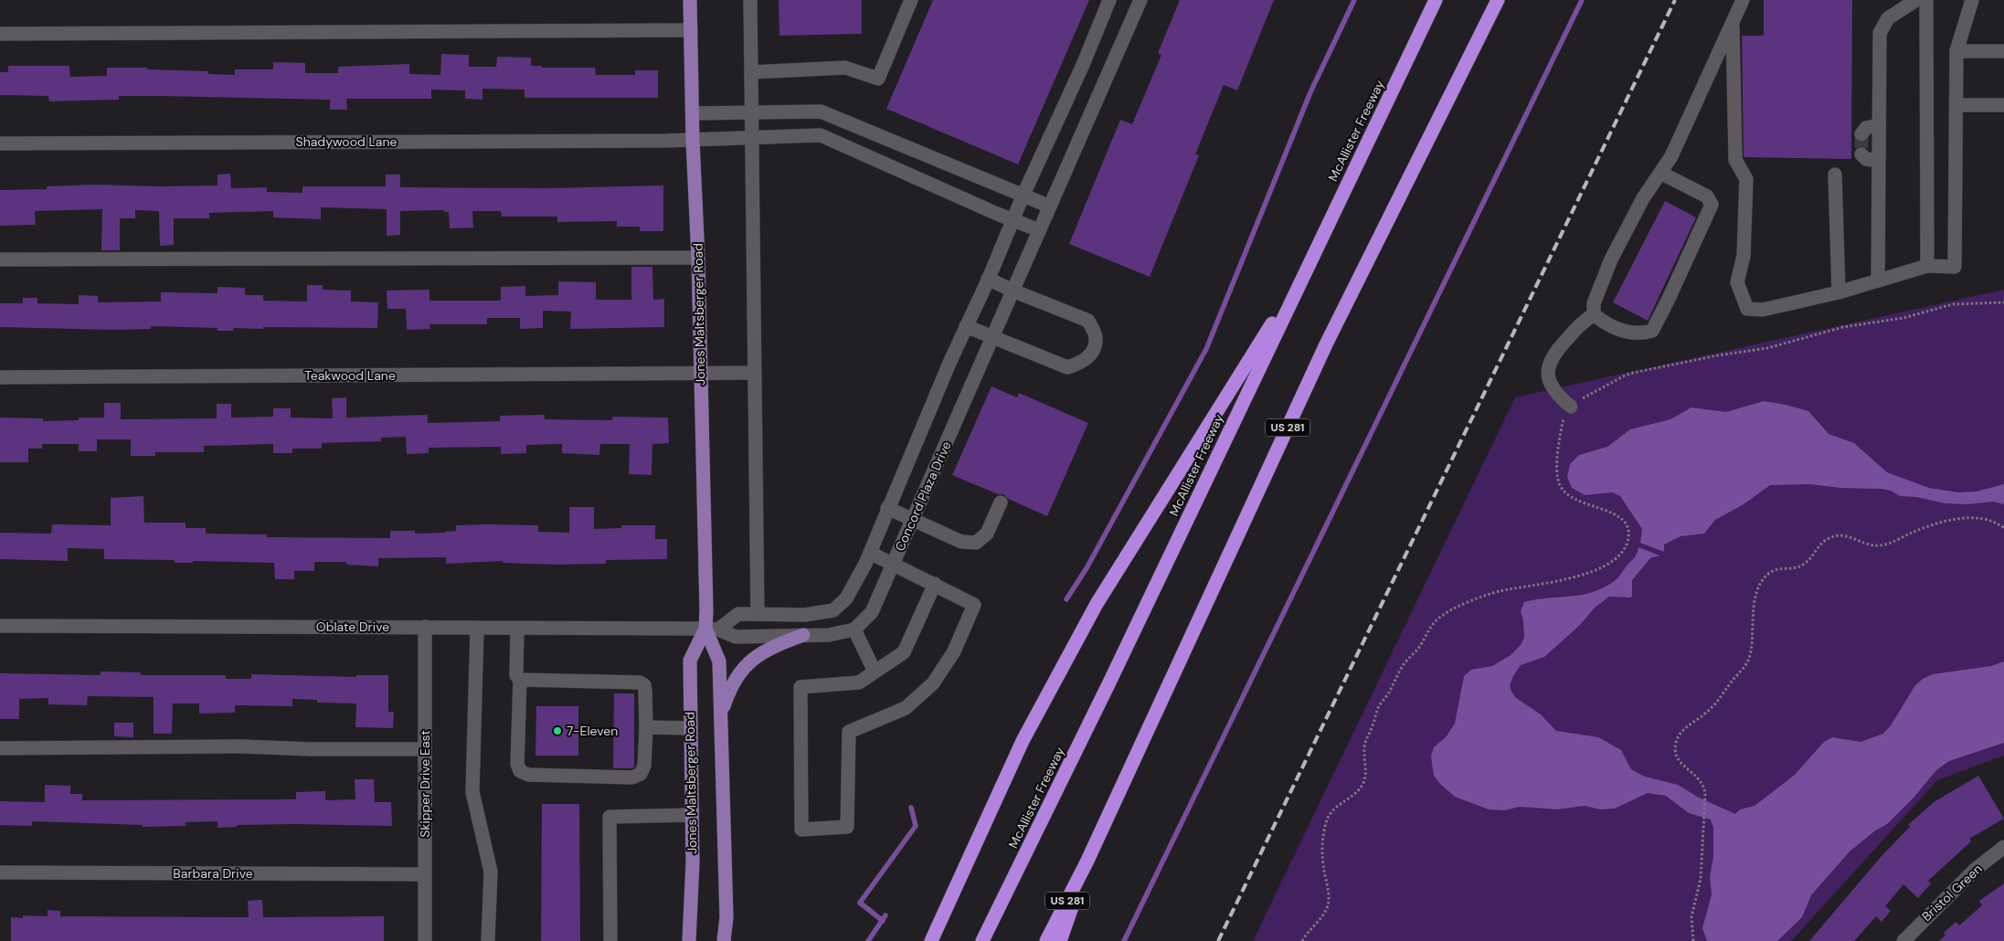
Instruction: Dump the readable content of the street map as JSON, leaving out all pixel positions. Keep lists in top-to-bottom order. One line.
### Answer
{"streets":{"highway":["McAllister Freeway","US 281"],"main road":["Jones Maltsberger Road"],"street":["Shadywood Lane","Teakwood Lane","Concord Plaza Drive","Oblate Drive","Skipper Drive East","Barbara Drive","Bristol Green"]},"crossings":[["Shadywood Lane","Jones Maltsberger Road"],["Shadywood Lane","Concord Plaza Drive"],["Jones Maltsberger Road","Teakwood Lane"],["Jones Maltsberger Road","Concord Plaza Drive"],["Jones Maltsberger Road","Oblate Drive"],["Concord Plaza Drive","Oblate Drive"],["Oblate Drive","Skipper Drive East"],["Skipper Drive East","Barbara Drive"]],"places":["7-Eleven"]}
